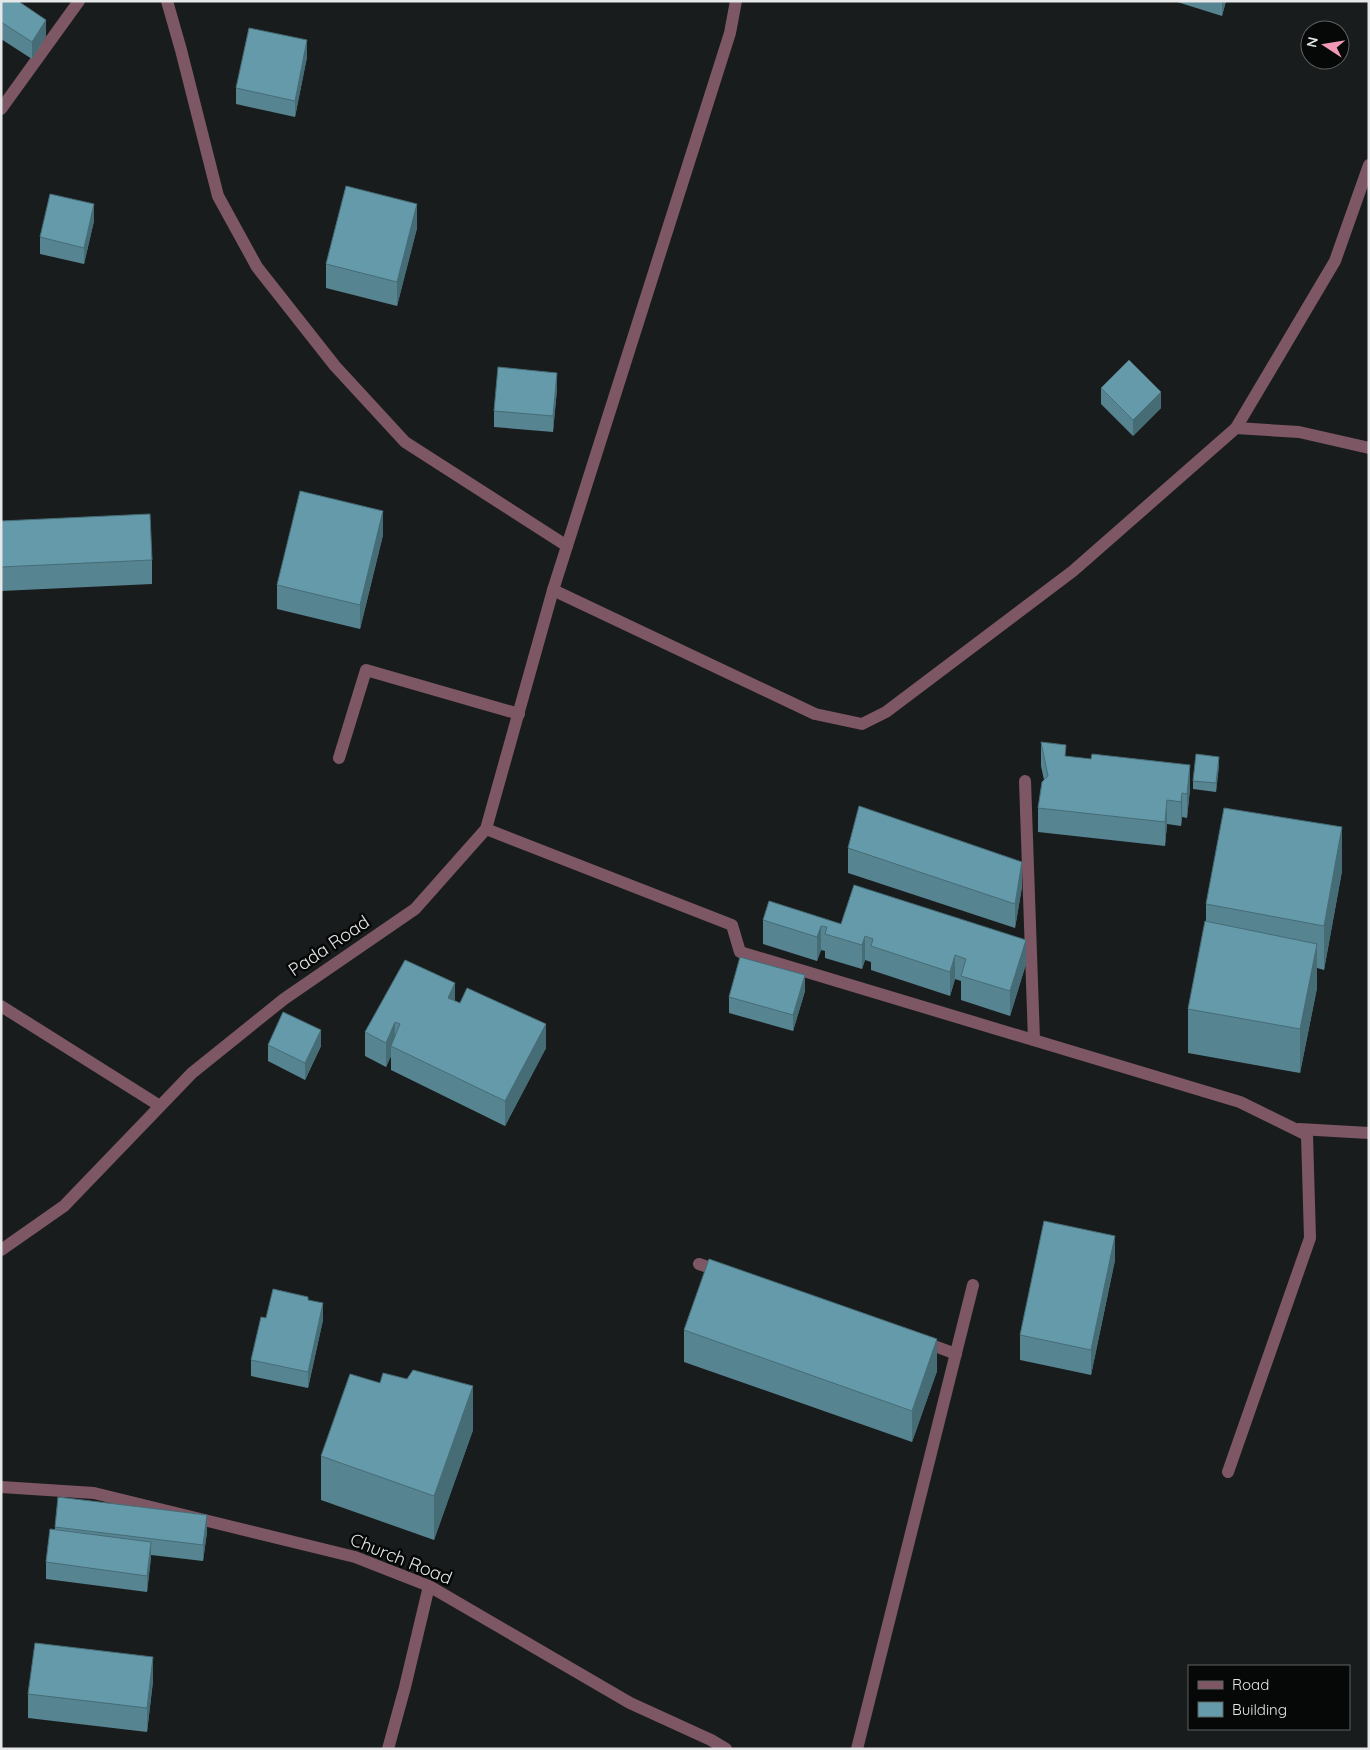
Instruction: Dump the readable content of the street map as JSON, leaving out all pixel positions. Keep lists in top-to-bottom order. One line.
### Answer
{"streets":{"street":["Pada Road","Church Road"]},"legend":["Road","Building"],"north":"left"}
